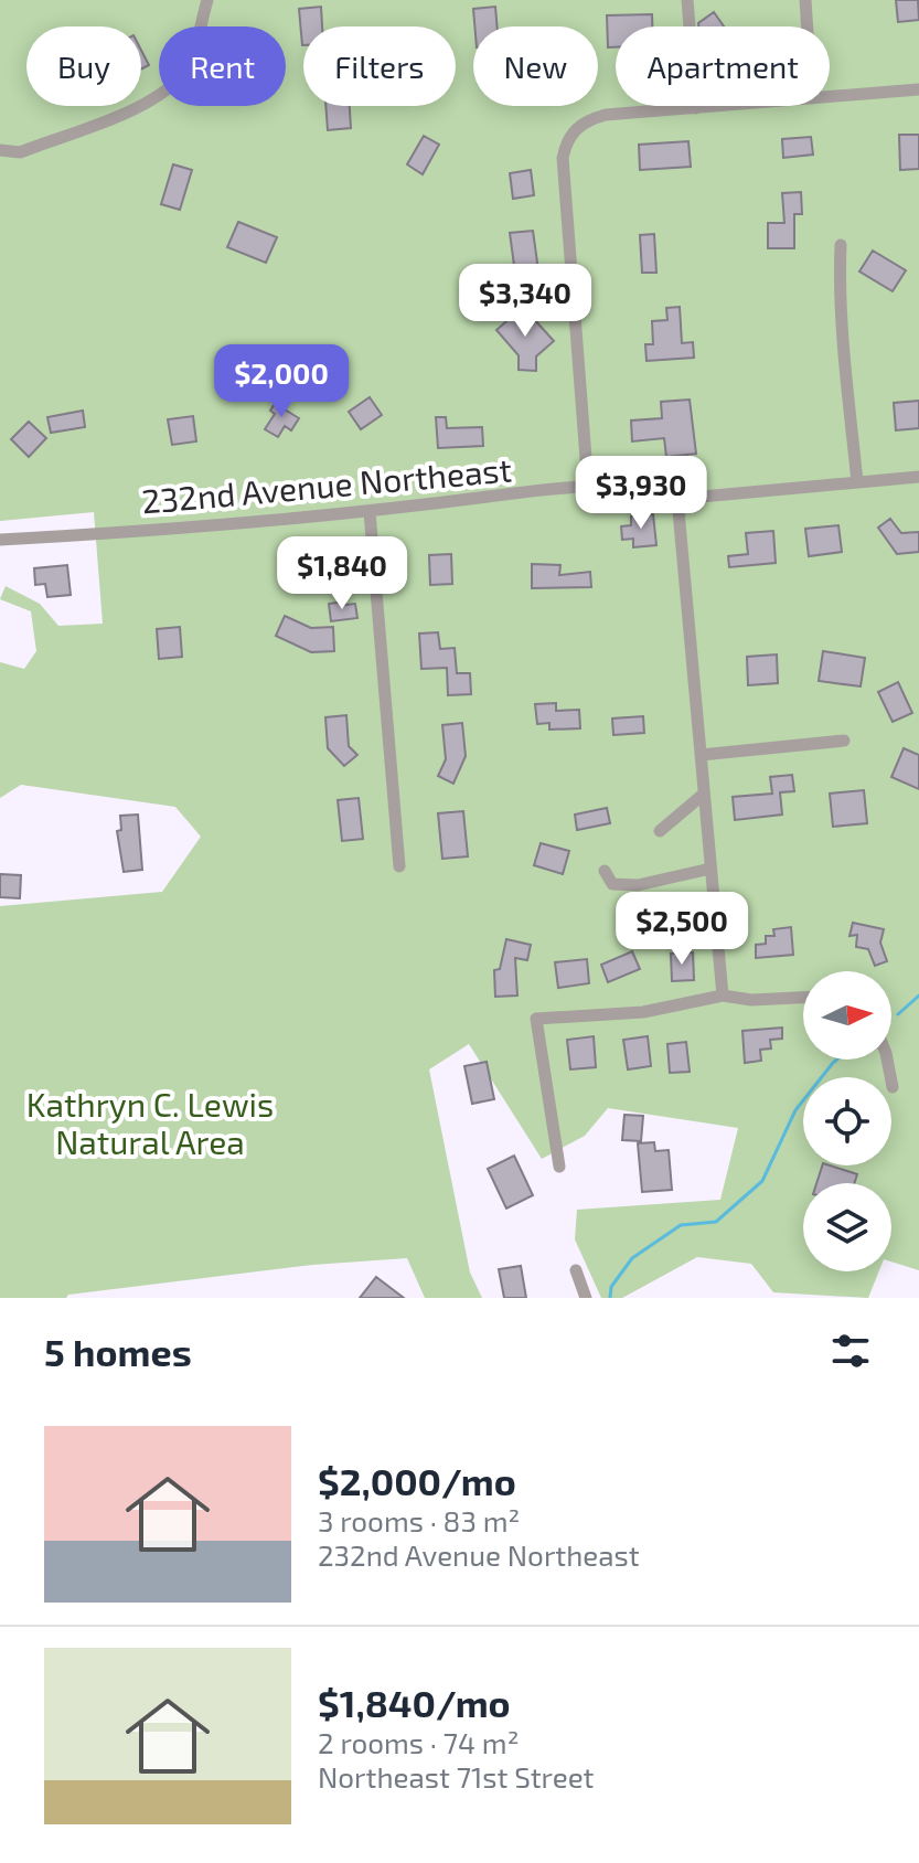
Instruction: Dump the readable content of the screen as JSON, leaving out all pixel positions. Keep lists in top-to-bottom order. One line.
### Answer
{"streets":{"street":["232nd Avenue Northeast"]},"parks":["Kathryn C. Lewis Natural Area"],"north":"right","page":{"chip":["Buy","Rent","Filters","New","Apartment"],"price":["$3,340","$2,000","$3,930","$1,840","$2,500"],"heading":"5 homes","list":[{"name":"$2,000/mo","note":"3 rooms · 83 m² · 232nd Avenue Northeast"},{"name":"$1,840/mo","note":"2 rooms · 74 m² · Northeast 71st Street"}]}}
